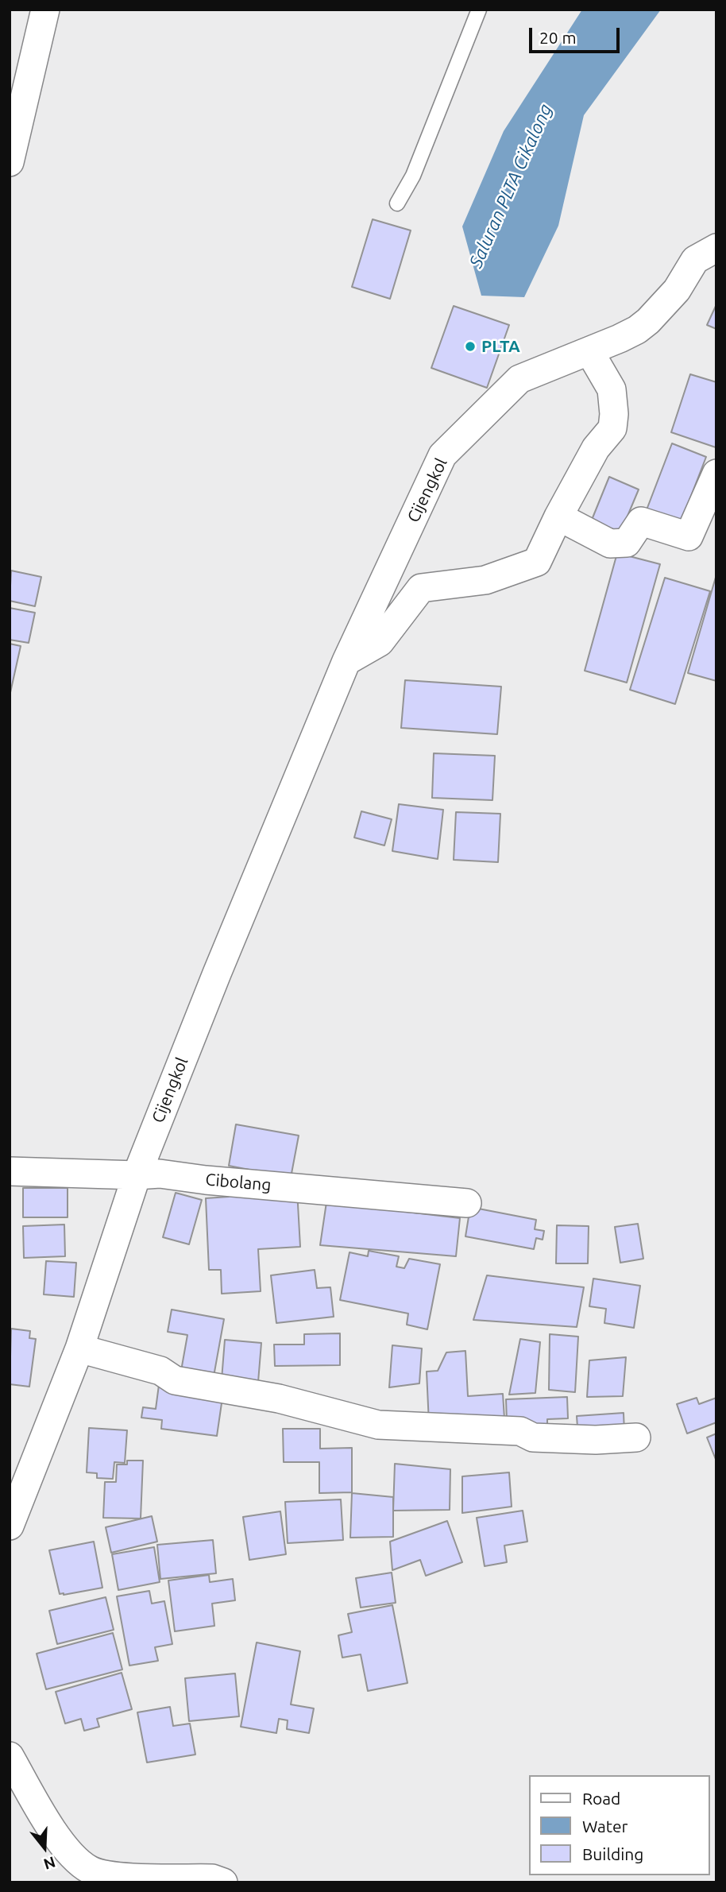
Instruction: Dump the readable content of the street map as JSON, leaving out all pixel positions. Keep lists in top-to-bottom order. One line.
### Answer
{"streets":{"street":["Cijengkol","Cibolang"]},"crossings":[["Cijengkol","Cibolang"]],"water":["Saluran PLTA Cikalong"],"places":["PLTA"],"legend":["Road","Water","Building"],"scale_bar":"20 m","north":"bottom"}
